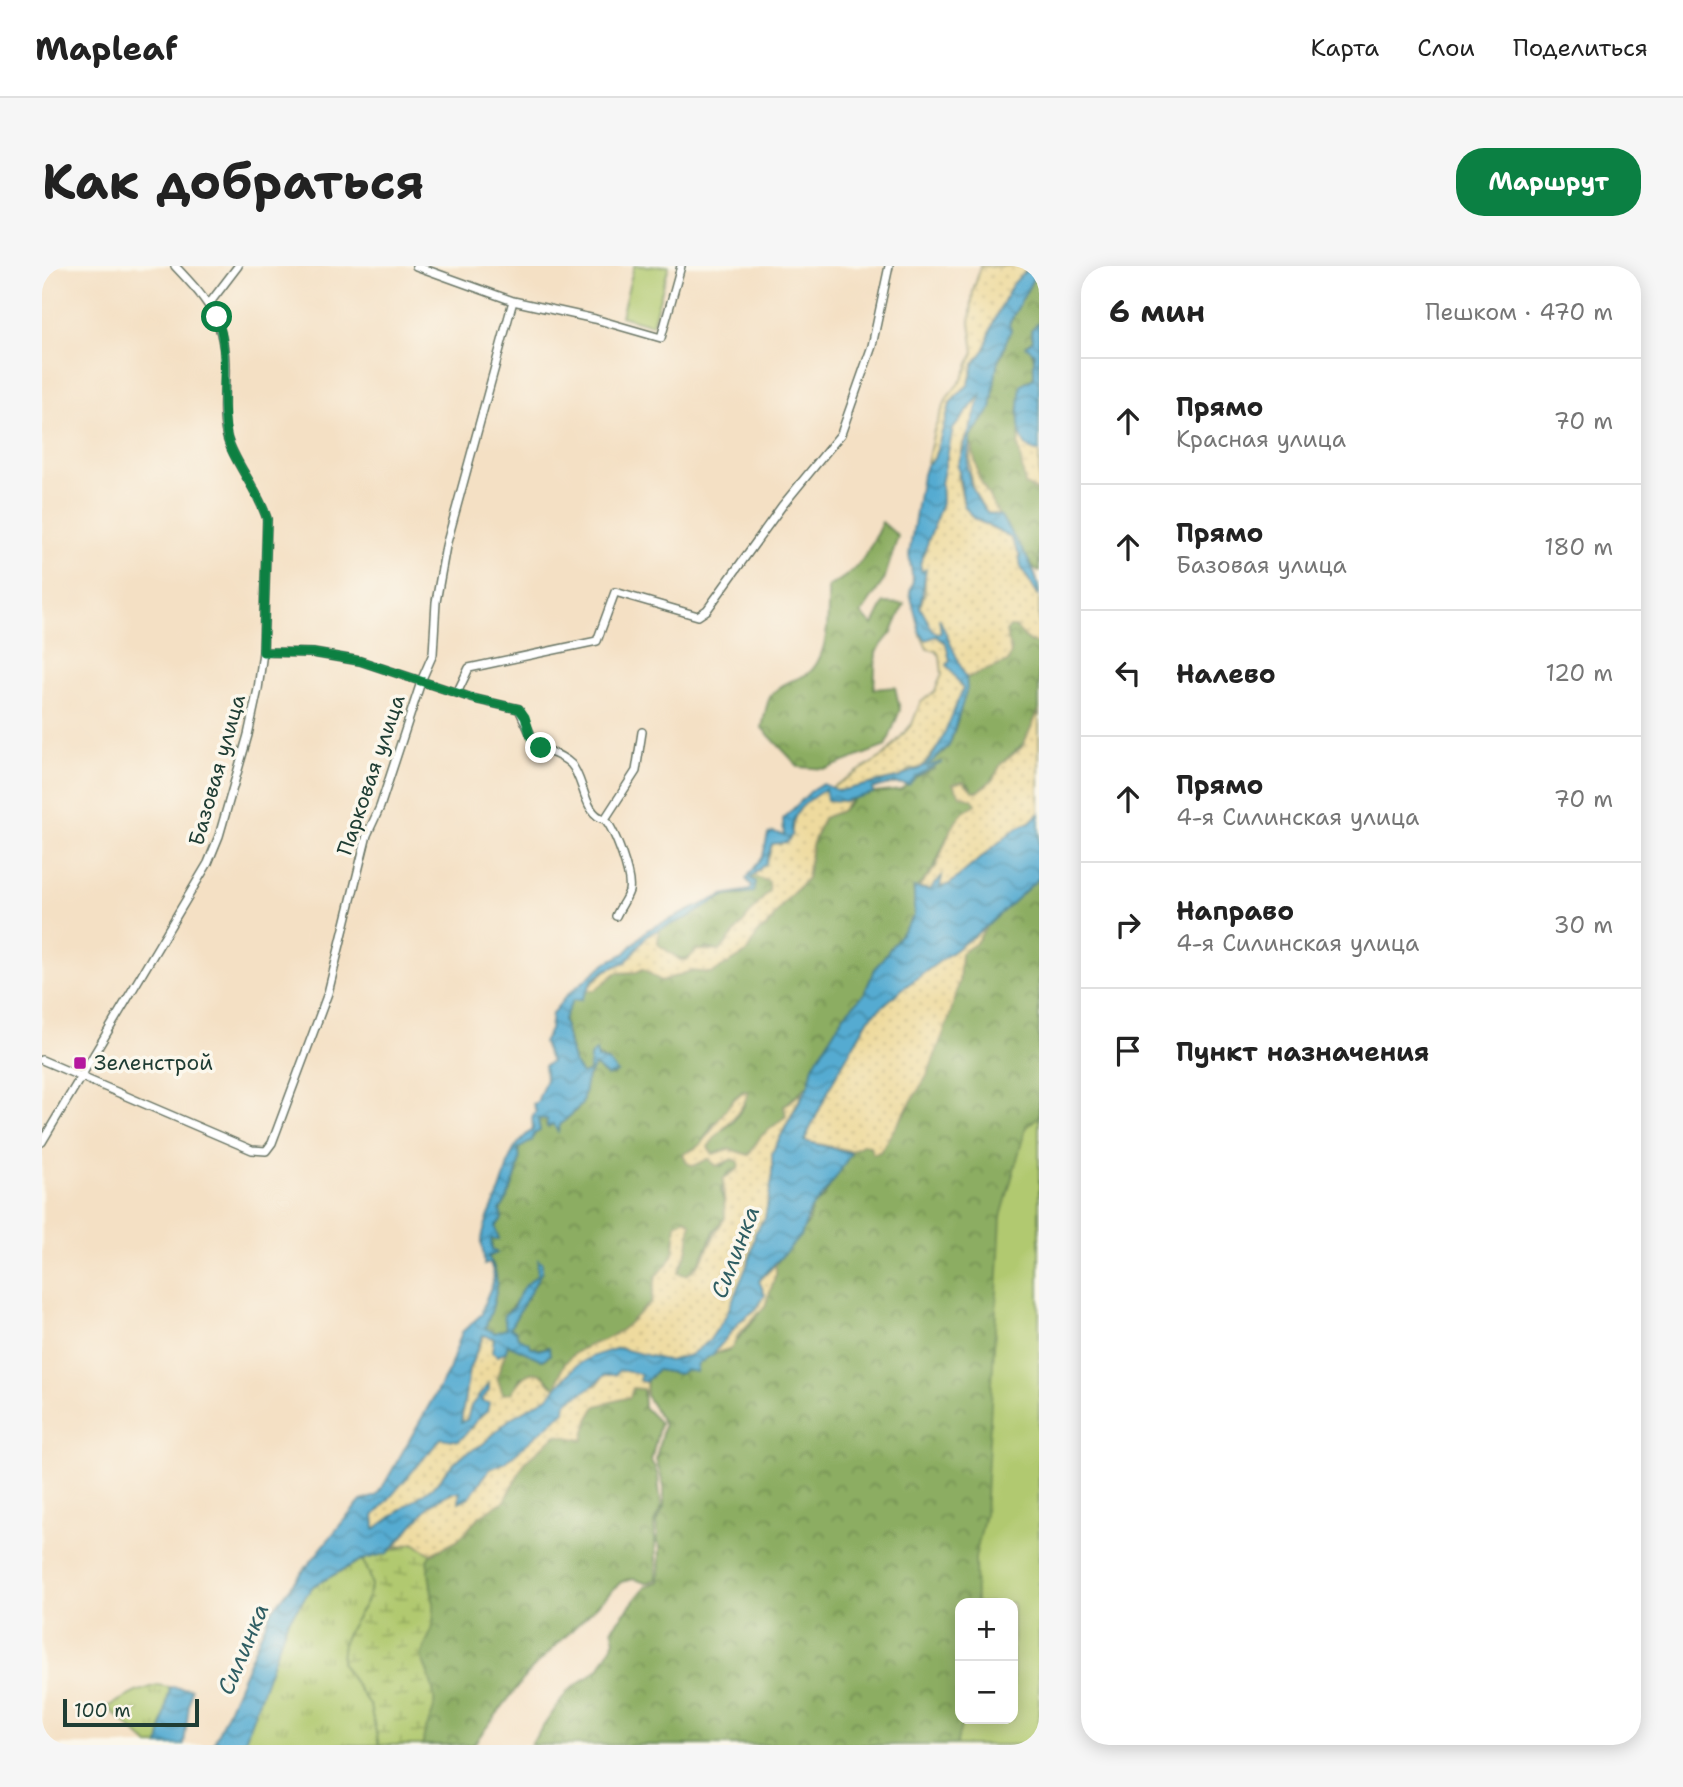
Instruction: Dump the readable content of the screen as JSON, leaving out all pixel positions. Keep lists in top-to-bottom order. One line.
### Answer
{"streets":{"street":["Базовая улица","Парковая улица"]},"crossings":[["Базовая улица","Парковая улица"]],"water":["Силинка"],"places":{"transit":["Зеленстрой"]},"scale_bar":"100 m","page":{"header":"Mapleaf","nav":["Карта","Слои","Поделиться"],"buttons":"Маршрут","title":"Как добраться","heading":["6 мин","Пешком · 470 m"],"list":[["Прямо","Красная улица","70 m"],["Прямо","Базовая улица","180 m"],["Налево","120 m"],["Прямо","4-я Силинская улица","70 m"],["Направо","4-я Силинская улица","30 m"],"Пункт назначения"],"map_buttons":["+","−"],"scale":"100 m"}}
